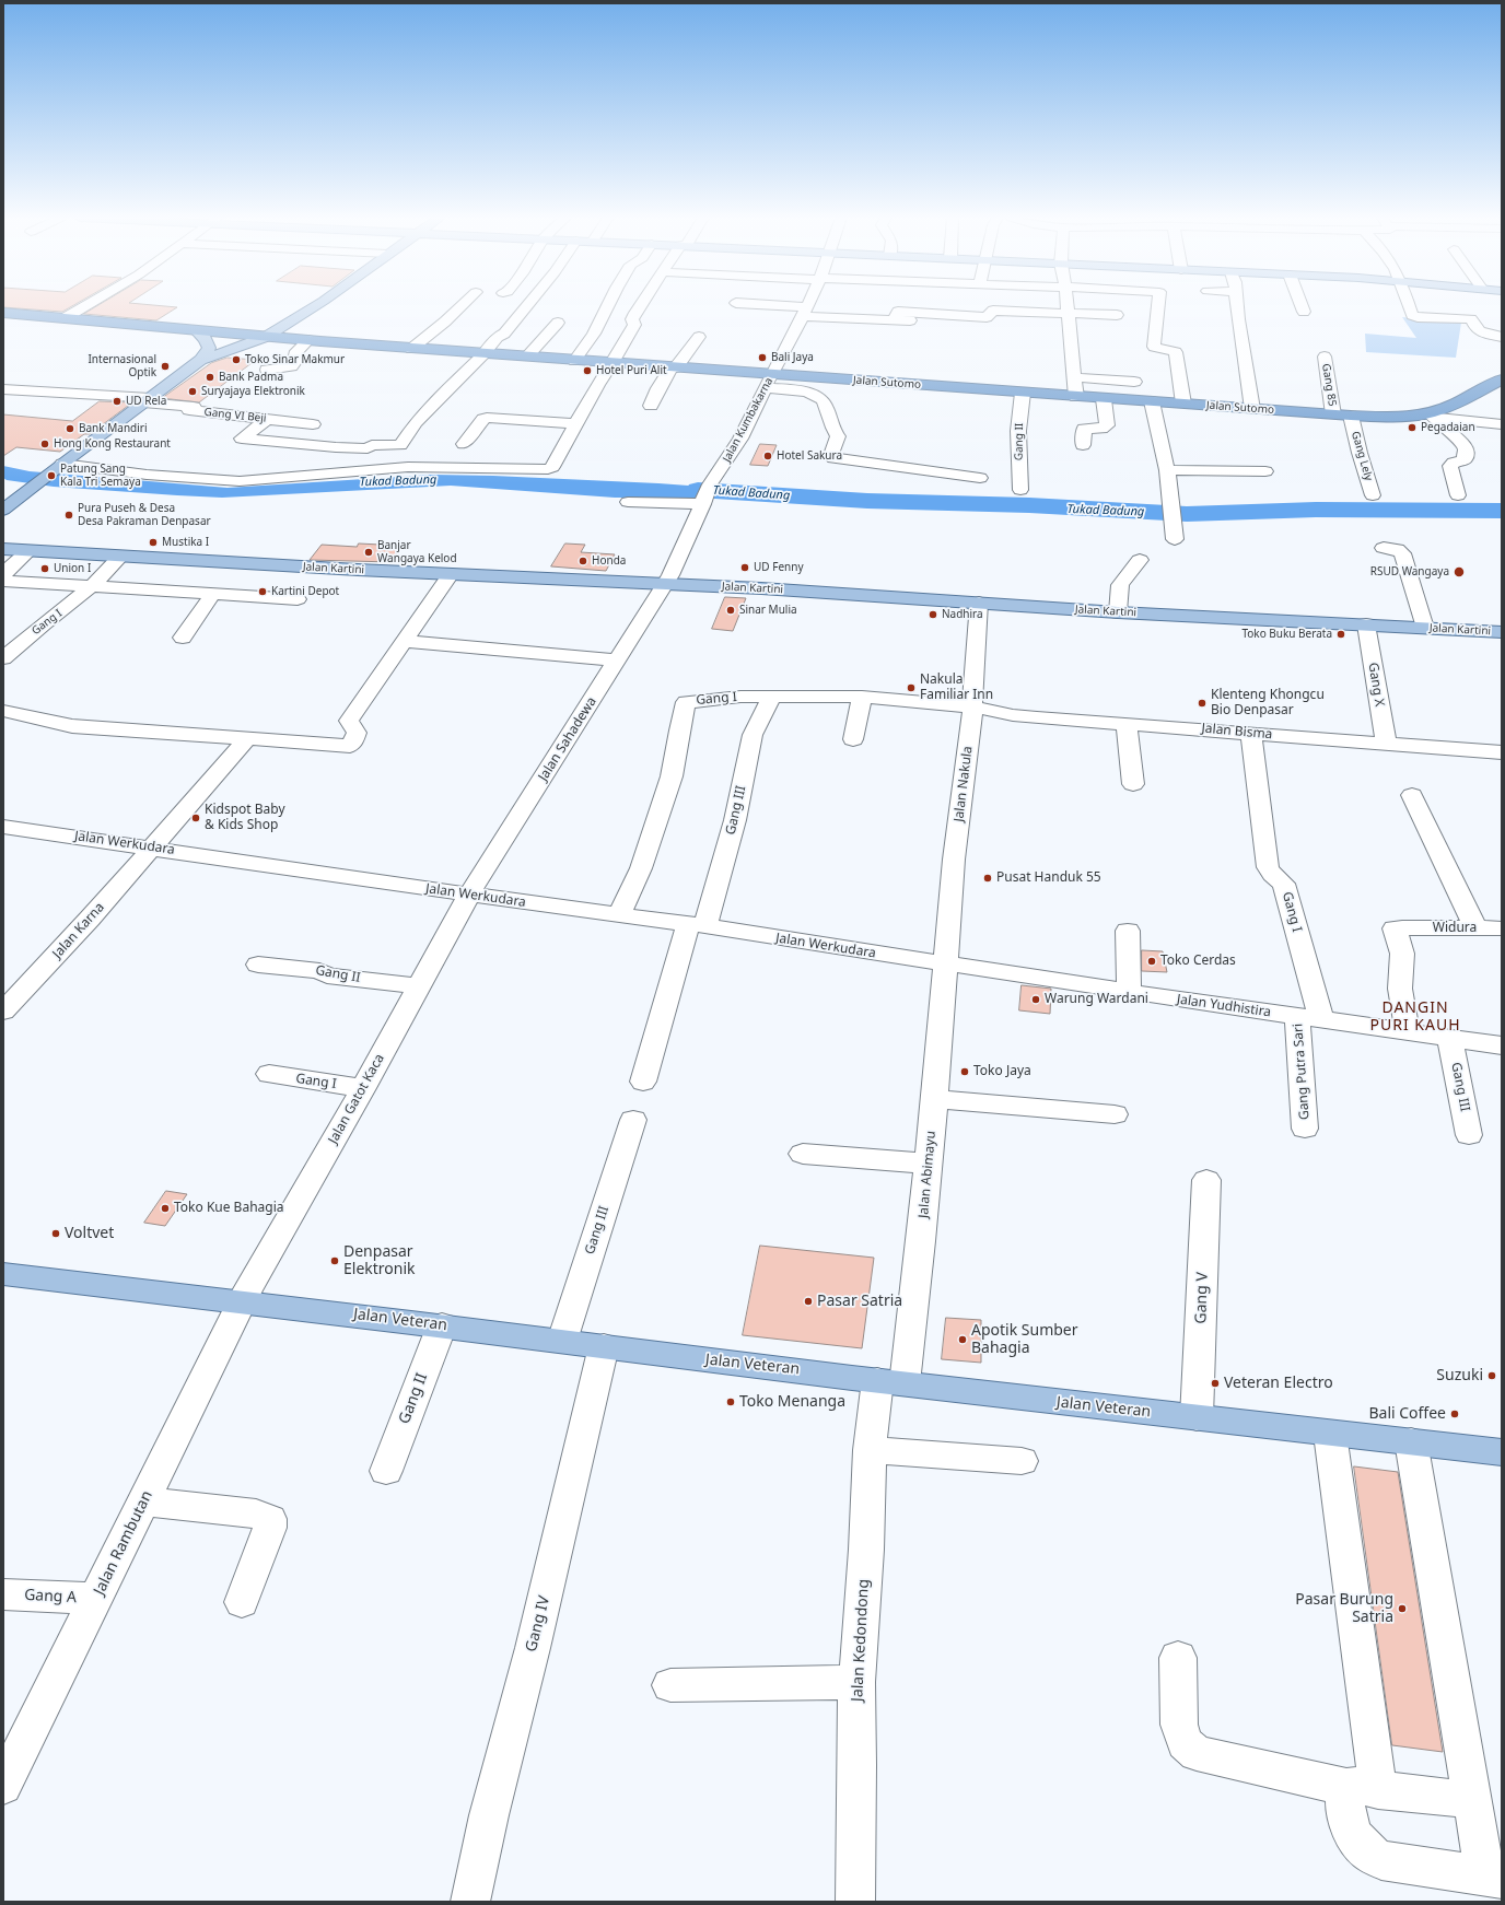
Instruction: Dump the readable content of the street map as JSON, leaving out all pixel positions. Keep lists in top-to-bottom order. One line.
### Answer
{"streets":{"highway":["Jalan Sutomo"],"main road":["Jalan Kartini","Jalan Veteran"],"street":["Gang 85","Gang VI Beji","Jalan Kumbakarna","Gang II","Gang Lely","Gang I","Gang X","Jalan Bisma","Jalan Sahadewa","Jalan Nakula","Gang III","Jalan Werkudara","Widura","Jalan Karna","Jalan Yudhistira","Gang Putra Sari","Jalan Gatot Kaca","Jalan Abimayu","Gang V","Jalan Rambutan","Gang A","Gang IV","Jalan Kedondong"]},"crossings":[["Jalan Sutomo","Gang 85"],["Jalan Sutomo","Jalan Kumbakarna"],["Jalan Sutomo","Gang II"],["Jalan Sutomo","Gang Lely"],["Jalan Kumbakarna","Jalan Kartini"],["Jalan Kumbakarna","Jalan Sahadewa"],["Gang II","Jalan Gatot Kaca"],["Gang II","Jalan Veteran"],["Jalan Kartini","Gang X"],["Jalan Kartini","Jalan Sahadewa"],["Jalan Kartini","Jalan Nakula"],["Gang I","Jalan Bisma"],["Gang I","Jalan Nakula"],["Gang I","Gang III"],["Gang I","Jalan Werkudara"],["Gang I","Jalan Yudhistira"],["Gang I","Gang Putra Sari"],["Gang I","Jalan Gatot Kaca"],["Gang X","Jalan Bisma"],["Jalan Bisma","Jalan Nakula"],["Jalan Sahadewa","Jalan Werkudara"],["Jalan Sahadewa","Jalan Gatot Kaca"],["Jalan Nakula","Jalan Werkudara"],["Jalan Nakula","Jalan Yudhistira"],["Jalan Nakula","Jalan Abimayu"],["Gang III","Jalan Werkudara"],["Gang III","Jalan Yudhistira"],["Gang III","Jalan Veteran"],["Jalan Werkudara","Jalan Karna"],["Jalan Werkudara","Jalan Yudhistira"],["Jalan Werkudara","Jalan Gatot Kaca"],["Jalan Werkudara","Jalan Abimayu"],["Widura","Jalan Yudhistira"],["Jalan Yudhistira","Gang Putra Sari"],["Jalan Yudhistira","Jalan Abimayu"],["Jalan Gatot Kaca","Jalan Veteran"],["Jalan Gatot Kaca","Jalan Rambutan"],["Jalan Abimayu","Jalan Veteran"],["Jalan Abimayu","Jalan Kedondong"],["Gang V","Jalan Veteran"],["Jalan Veteran","Jalan Rambutan"],["Jalan Veteran","Gang IV"],["Jalan Veteran","Jalan Kedondong"],["Jalan Rambutan","Gang A"]],"districts":["DANGIN PURI KAUH"],"water":["Tukad Badung"],"places":["Bali Jaya","Toko Sinar Makmur","Internasional Optik","Hotel Puri Alit","Bank Padma","Suryajaya Elektronik","UD Rela","Pegadaian","Bank Mandiri","Hong Kong Restaurant","Hotel Sakura","Patung Sang Kala Tri Semaya","Pura Puseh & Desa Desa Pakraman Denpasar","Mustika I","Banjar Wangaya Kelod","Honda","UD Fenny","Union I","RSUD Wangaya","Kartini Depot","Sinar Mulia","Nadhira","Toko Buku Berata","Nakula Familiar Inn","Klenteng Khongcu Bio Denpasar","Kidspot Baby & Kids Shop","Pusat Handuk 55","Toko Cerdas","Warung Wardani","Toko Jaya","Toko Kue Bahagia","Voltvet","Denpasar Elektronik","Pasar Satria","Apotik Sumber Bahagia","Suzuki","Veteran Electro","Toko Menanga","Bali Coffee","Pasar Burung Satria"]}
